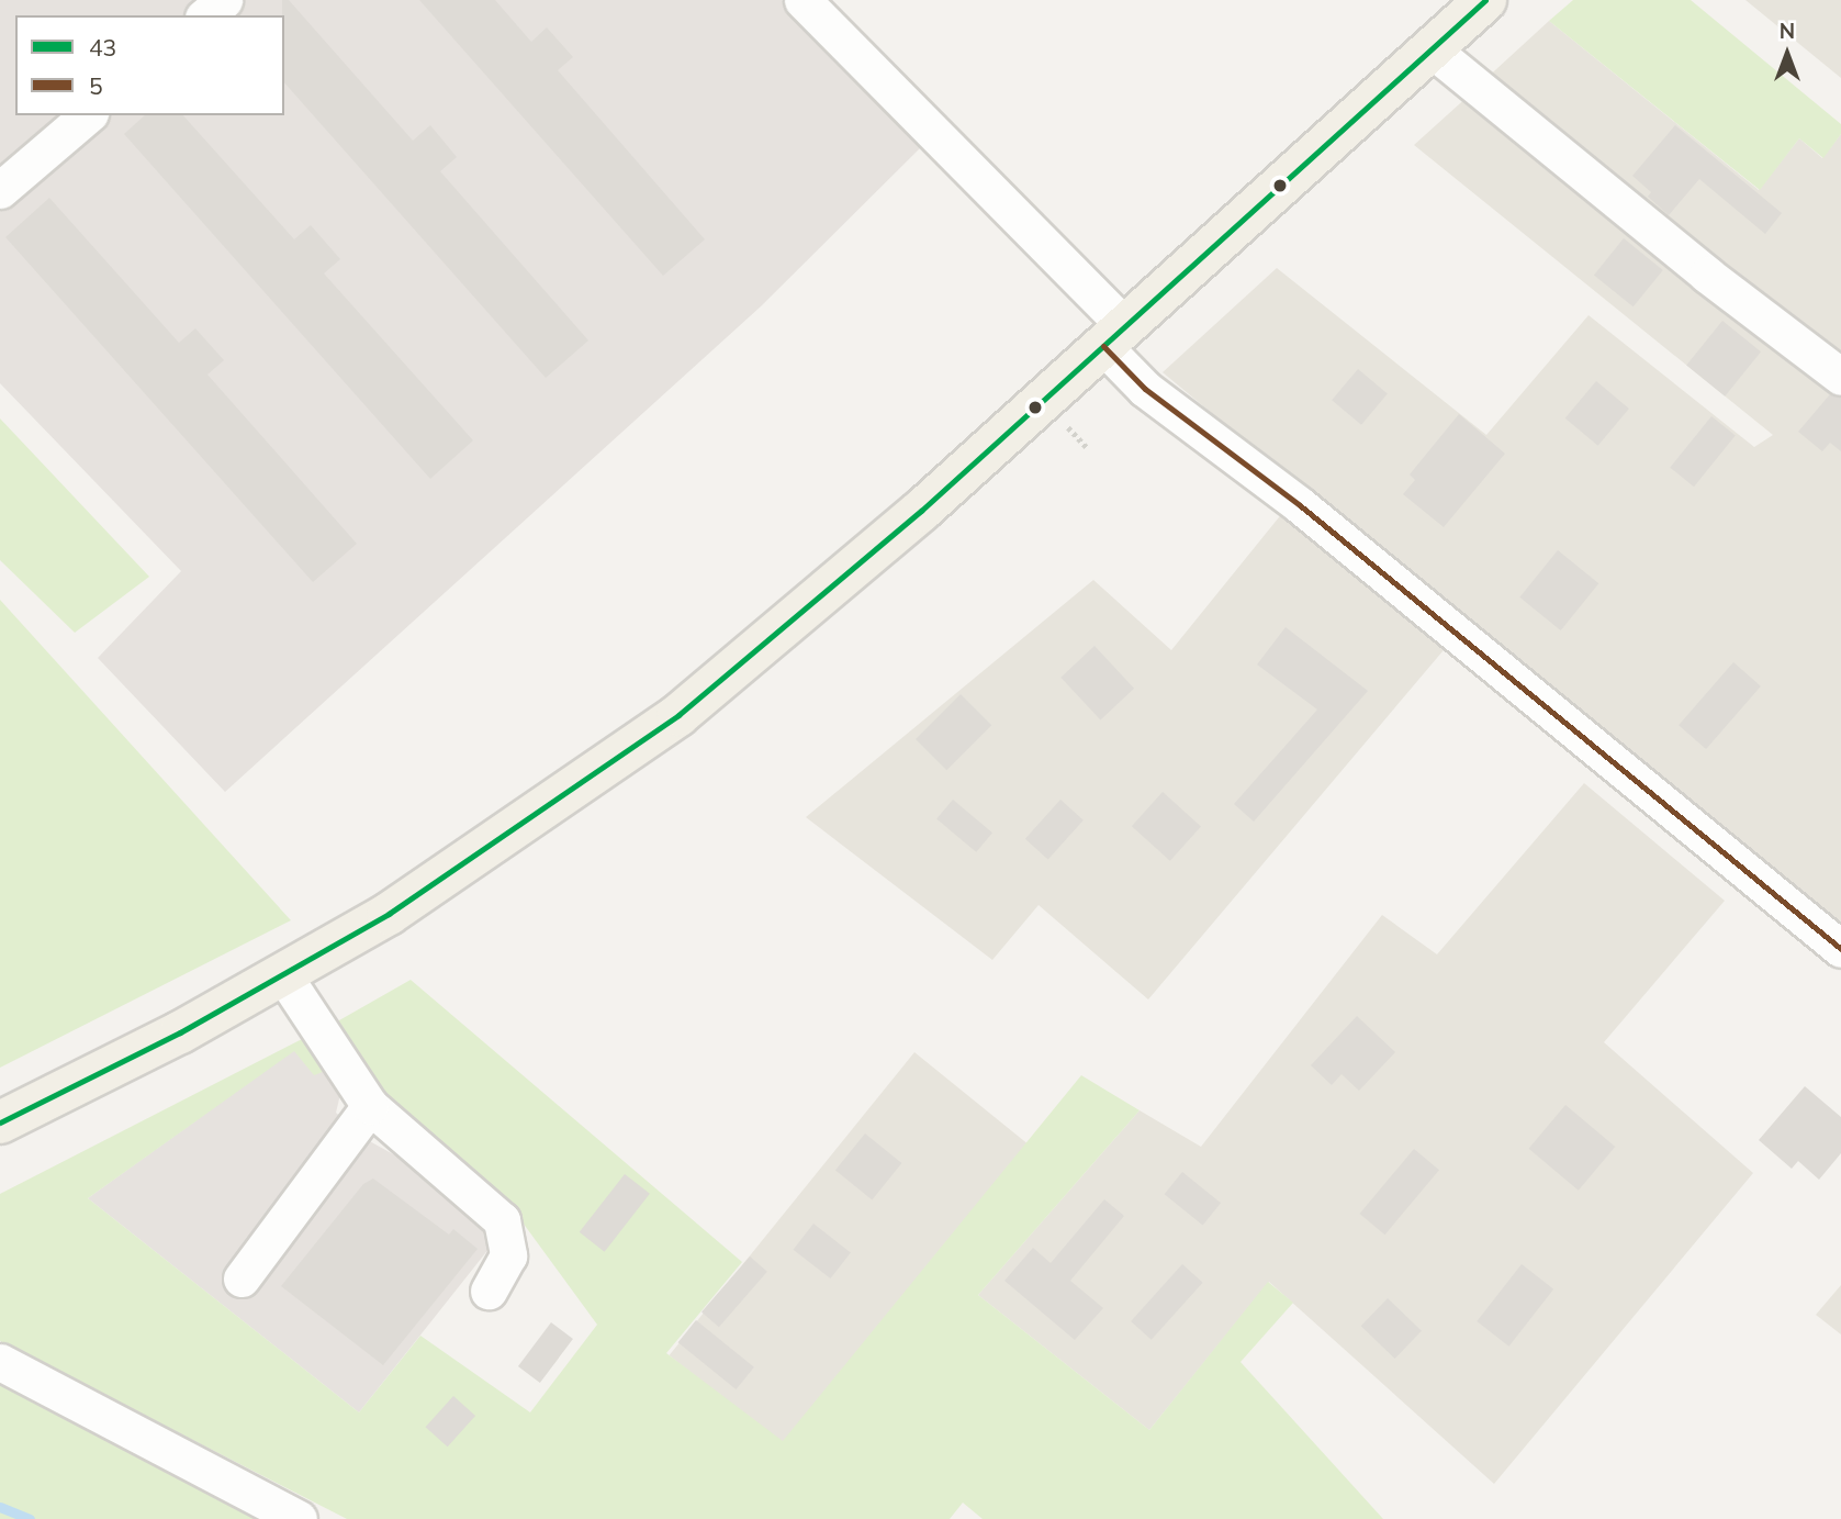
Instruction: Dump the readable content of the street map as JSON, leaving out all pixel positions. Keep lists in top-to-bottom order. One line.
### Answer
{"lines":["transit line 43","transit line 5"],"legend":["43","5"],"north":"top"}
